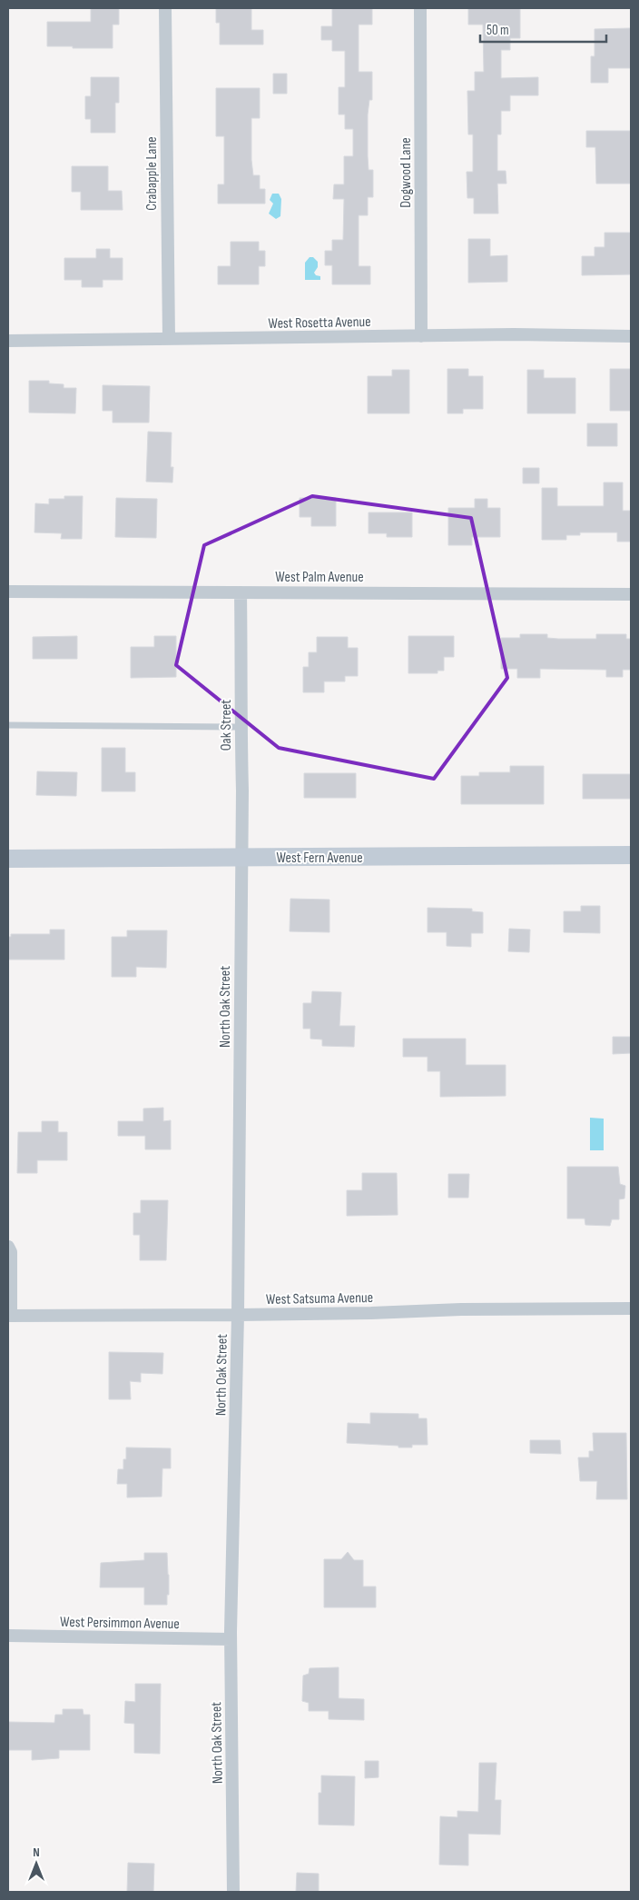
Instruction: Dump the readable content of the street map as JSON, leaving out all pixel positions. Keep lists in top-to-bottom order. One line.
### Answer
{"streets":{"street":["Dogwood Lane","Crabapple Lane","West Rosetta Avenue","West Palm Avenue","Oak Street","West Fern Avenue","North Oak Street","West Satsuma Avenue","West Persimmon Avenue"]},"crossings":[["Dogwood Lane","West Rosetta Avenue"],["Crabapple Lane","West Rosetta Avenue"],["West Palm Avenue","Oak Street"],["Oak Street","West Fern Avenue"],["Oak Street","North Oak Street"],["West Fern Avenue","North Oak Street"],["North Oak Street","West Satsuma Avenue"],["North Oak Street","West Persimmon Avenue"]],"scale_bar":"50 m","north":"top"}
